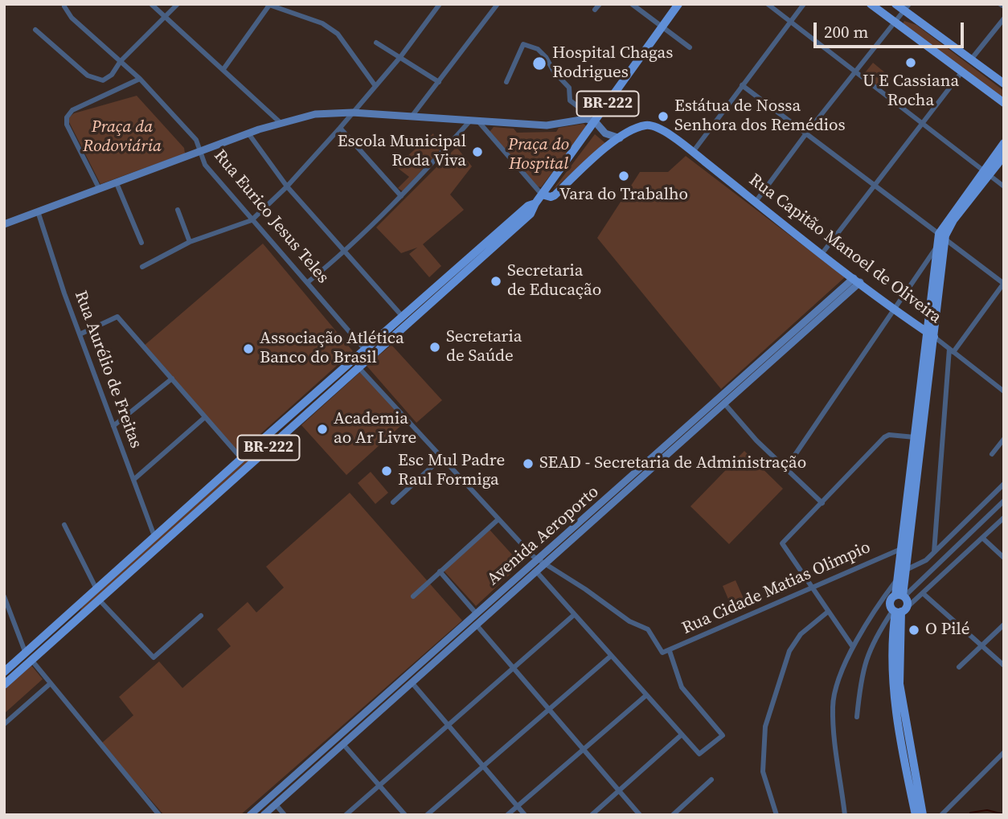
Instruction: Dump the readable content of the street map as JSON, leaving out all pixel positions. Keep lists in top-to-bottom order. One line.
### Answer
{"streets":{"main road":["BR-222","Rua Capitão Manoel de Oliveira"],"street":["Rua Eurico Jesus Teles","Rua Aurélio de Freitas","Avenida Aeroporto","Rua Cidade Matias Olimpio"]},"crossings":[["BR-222","Rua Eurico Jesus Teles"],["BR-222","Rua Aurélio de Freitas"],["Rua Capitão Manoel de Oliveira","Avenida Aeroporto"],["Avenida Aeroporto","Rua Cidade Matias Olimpio"]],"parks":["Praça da Rodoviária","Praça do Hospital"],"places":["U E Cassiana Rocha","Hospital Chagas Rodrigues","Estátua de Nossa Senhora dos Remédios","Escola Municipal Roda Viva","Vara do Trabalho","Secretaria de Educação","Secretaria de Saúde","Associação Atlética Banco do Brasil","Academia ao Ar Livre","SEAD - Secretaria de Administração","Esc Mul Padre Raul Formiga","O Pilé"],"scale_bar":"200 m"}
